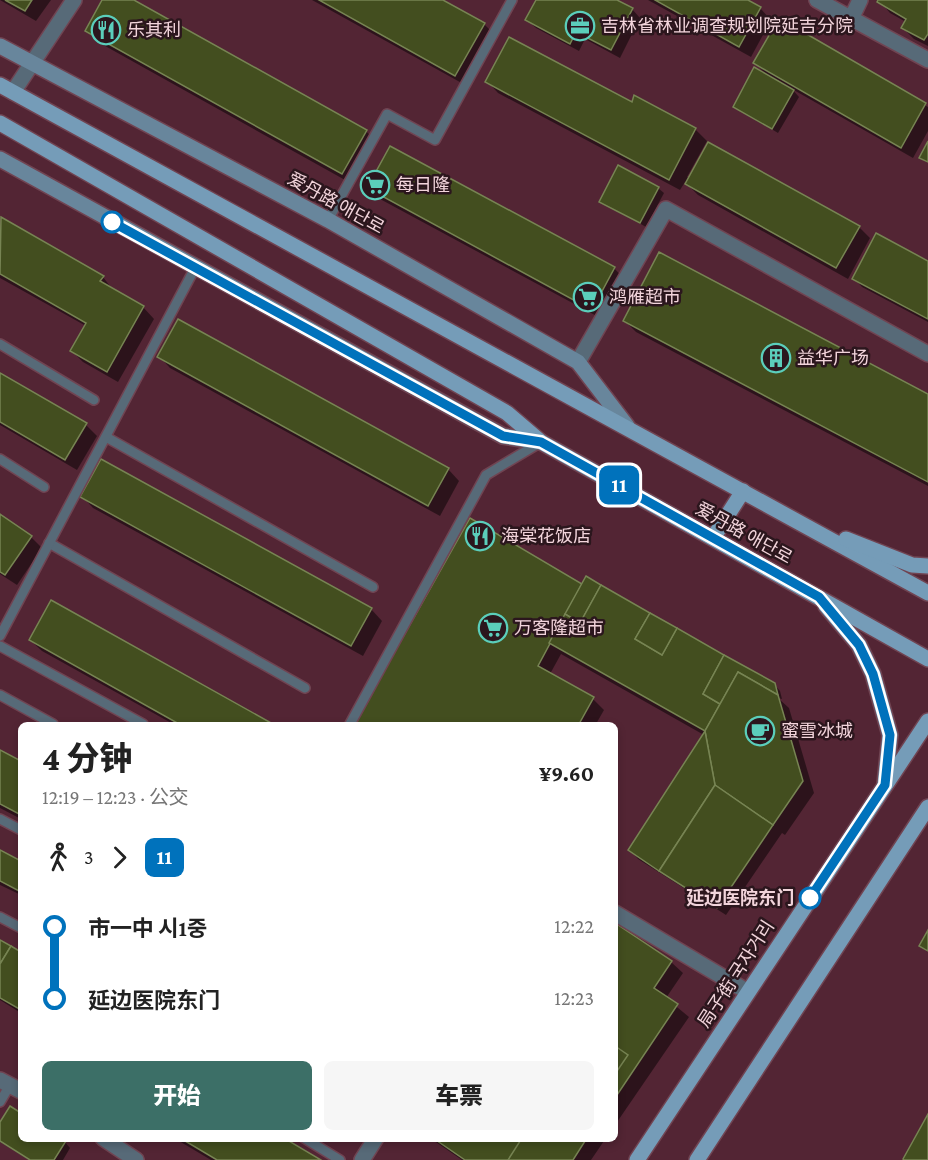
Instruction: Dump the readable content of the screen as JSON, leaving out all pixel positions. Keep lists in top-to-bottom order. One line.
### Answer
{"streets":{"main road":["爱丹路 애단로","局子街 국자거리"]},"places":{"office":["吉林省林业调查规划院延吉分院"],"restaurant":["乐其利","海棠花饭店"],"supermarket":["每日隆","鸿雁超市","万客隆超市"],"building":["益华广场"],"cafe":["蜜雪冰城"],"other":["延边医院东门"]},"lines":["bus line 11"],"page":{"on_map":"11","heading":["4 分钟","12:19 – 12:23 · 公交","¥9.60"],"legs":["3","11"],"list":[{"name":"市一中 시1중","value":"12:22"},{"name":"延边医院东门","value":"12:23"}],"buttons":["开始","车票"]}}
